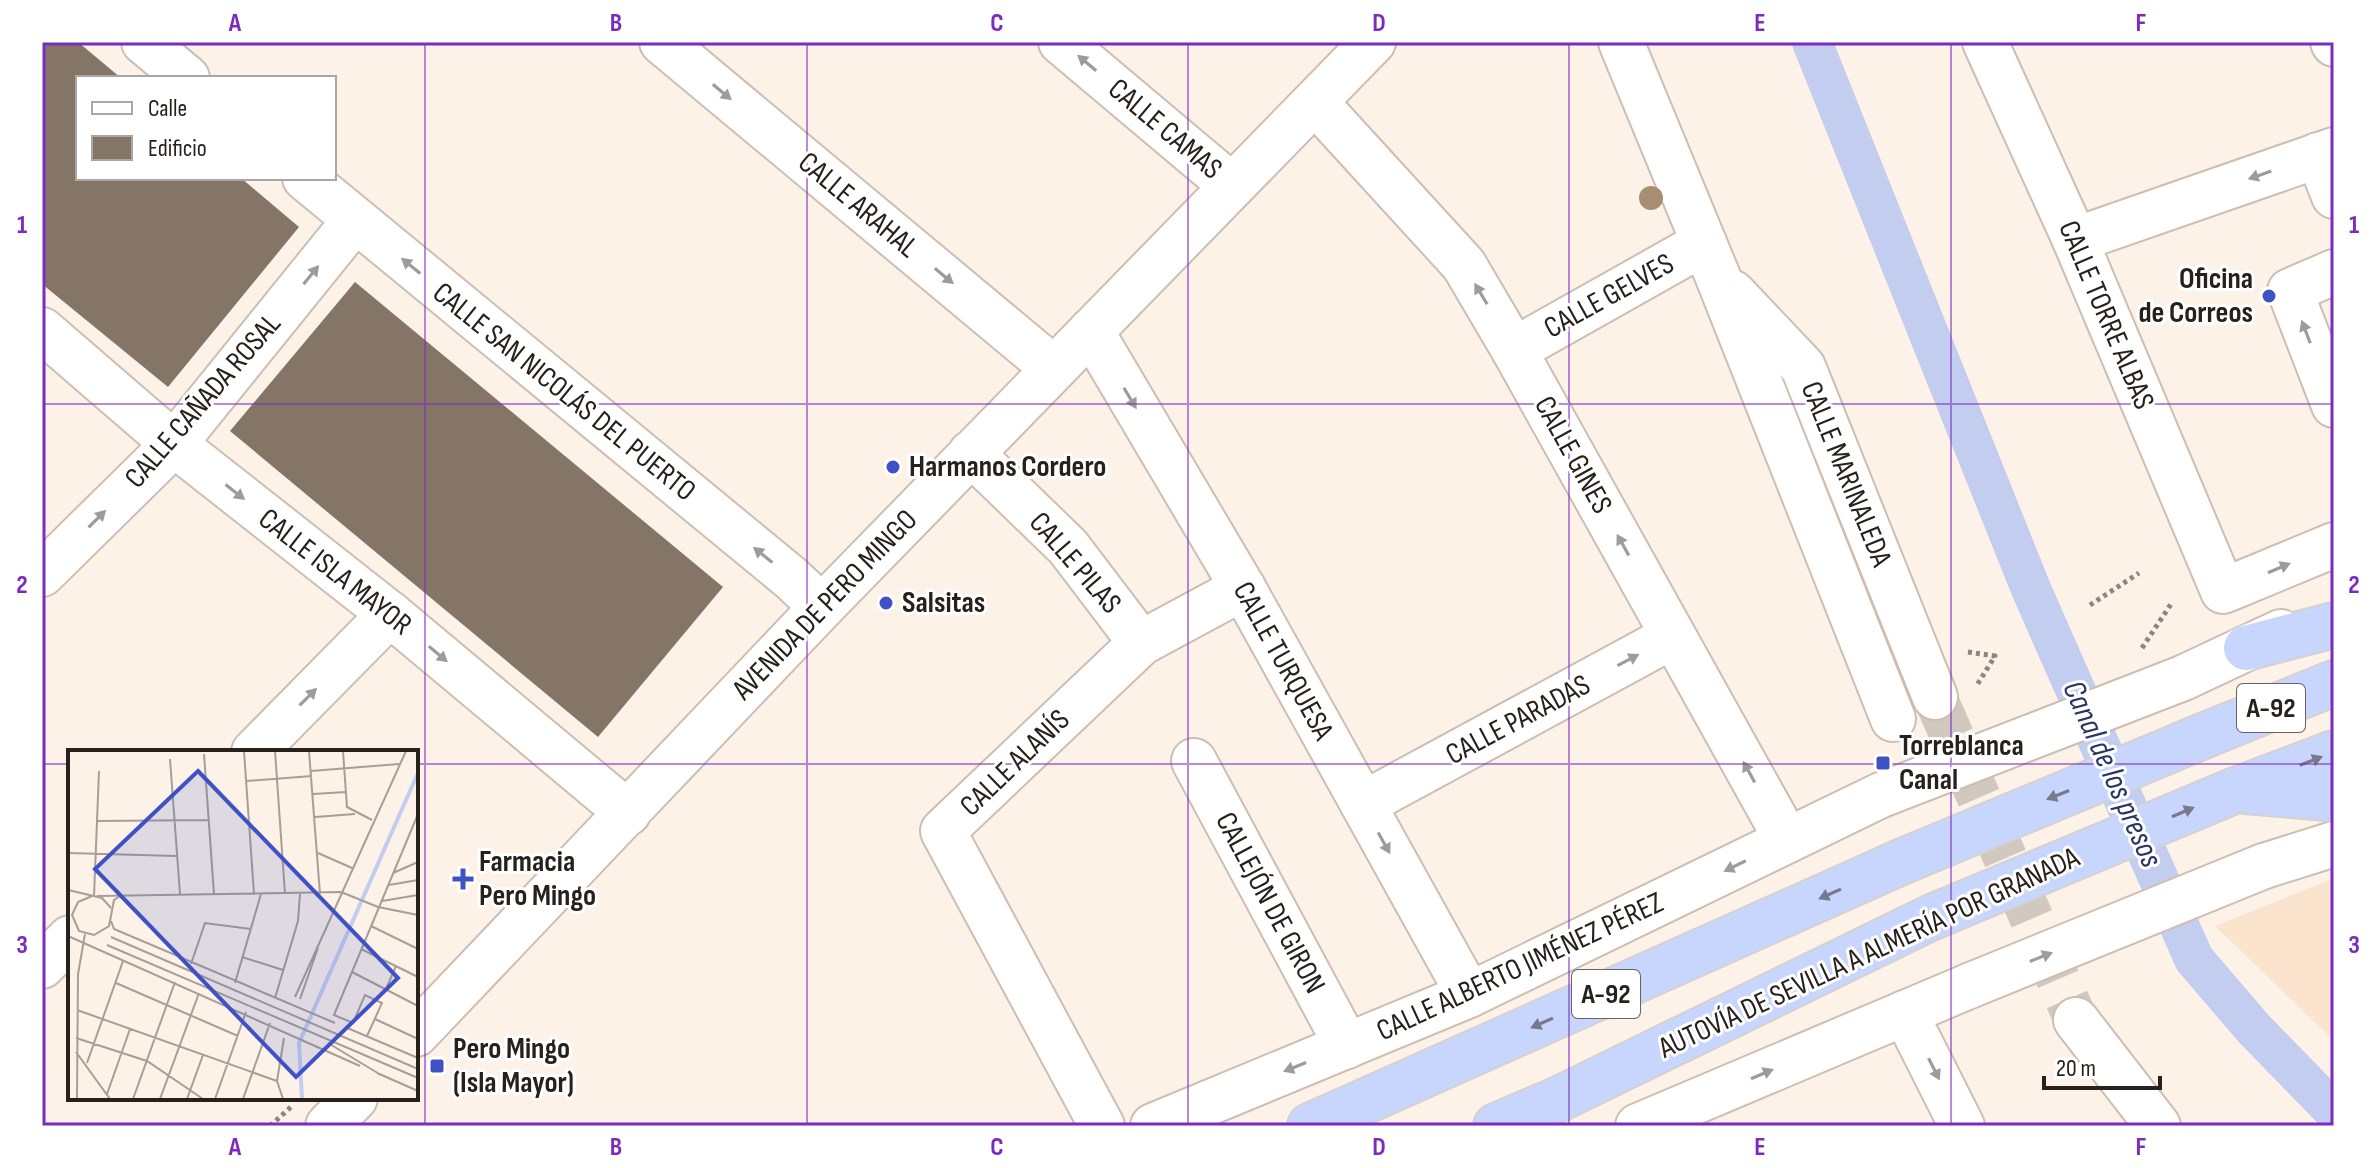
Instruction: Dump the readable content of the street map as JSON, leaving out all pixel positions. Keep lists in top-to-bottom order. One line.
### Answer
{"streets":{"highway":["A-92","AUTOVÍA DE SEVILLA A ALMERÍA POR GRANADA"],"street":["CALLE CAMAS","CALLE ARAHAL","CALLE GELVES","CALLE TORRE ALBAS","CALLE SAN NICOLÁS DEL PUERTO","CALLE CAÑADA ROSAL","CALLE GINES","CALLE MARINALEDA","CALLE PILAS","CALLE ISLA MAYOR","AVENIDA DE PERO MINGO","CALLE TURQUESA","CALLE PARADAS","CALLE ALANÍS","CALLEJÓN DE GIRON","CALLE ALBERTO JIMÉNEZ PÉREZ"]},"crossings":[["CALLE CAMAS","AVENIDA DE PERO MINGO"],["CALLE ARAHAL","AVENIDA DE PERO MINGO"],["CALLE GELVES","CALLE GINES"],["CALLE GELVES","CALLE MARINALEDA"],["CALLE SAN NICOLÁS DEL PUERTO","CALLE CAÑADA ROSAL"],["CALLE SAN NICOLÁS DEL PUERTO","AVENIDA DE PERO MINGO"],["CALLE CAÑADA ROSAL","CALLE ISLA MAYOR"],["CALLE GINES","AVENIDA DE PERO MINGO"],["CALLE GINES","CALLE PARADAS"],["CALLE GINES","CALLE ALBERTO JIMÉNEZ PÉREZ"],["CALLE PILAS","AVENIDA DE PERO MINGO"],["CALLE PILAS","CALLE ALANÍS"],["CALLE ISLA MAYOR","AVENIDA DE PERO MINGO"],["AVENIDA DE PERO MINGO","CALLE TURQUESA"],["CALLE TURQUESA","CALLE PARADAS"],["CALLE TURQUESA","CALLE ALANÍS"],["CALLE TURQUESA","CALLE ALBERTO JIMÉNEZ PÉREZ"],["CALLEJÓN DE GIRON","CALLE ALBERTO JIMÉNEZ PÉREZ"]],"one_way":["CALLE CAMAS","CALLE ARAHAL","CALLE SAN NICOLÁS DEL PUERTO","CALLE GINES","CALLE ISLA MAYOR","CALLE TURQUESA","CALLE PARADAS"],"water":["Canal de los presos"],"places":{"other":["Oficina de Correos","Harmanos Cordero","Salsitas"],"transit":["Torreblanca Canal","Pero Mingo (Isla Mayor)"],"health":["Farmacia Pero Mingo"]},"legend":["Calle","Edificio"],"scale_bar":"20 m","grid":{"columns":["A","B","C","D","E","F"],"rows":["1","2","3"]}}
